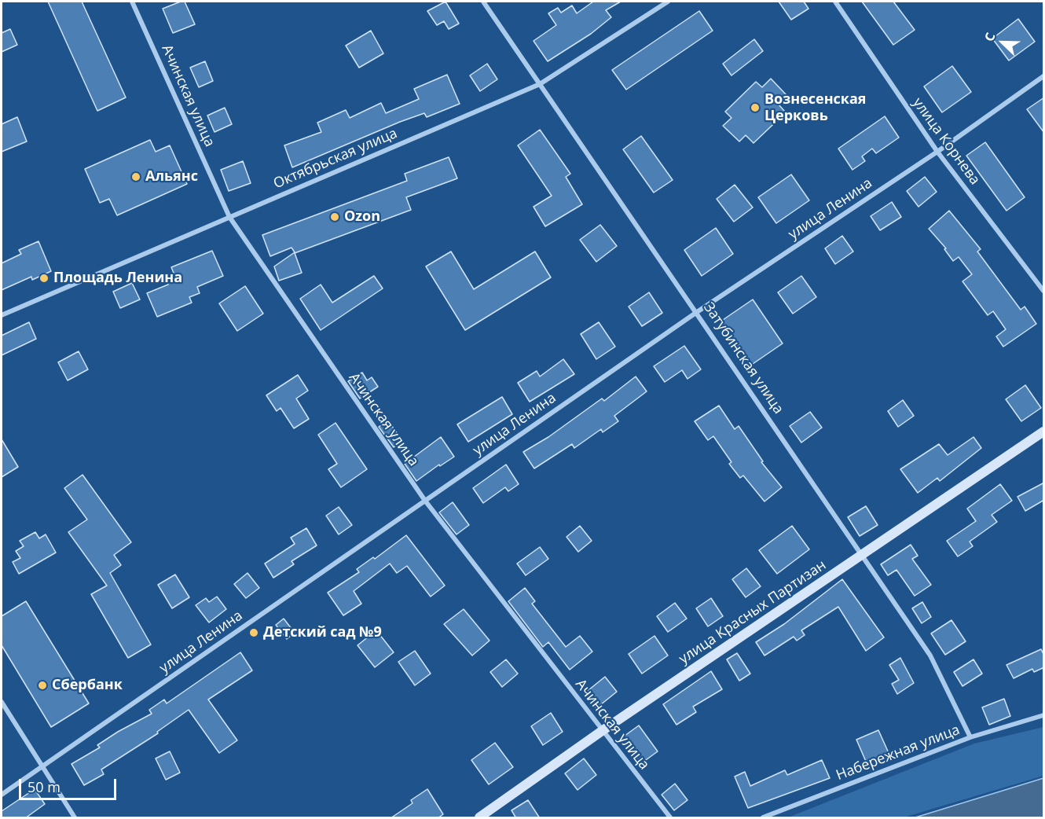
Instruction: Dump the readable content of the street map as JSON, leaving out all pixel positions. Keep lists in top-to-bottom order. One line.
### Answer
{"streets":{"main road":["улица Красных Партизан"],"street":["Ачинская улица","улица Корнева","Октябрьская улица","улица Ленина","Затубинская улица","Набережная улица"]},"crossings":[["Ачинская улица","Октябрьская улица"],["Ачинская улица","улица Ленина"],["Ачинская улица","улица Красных Партизан"],["улица Корнева","улица Ленина"],["Октябрьская улица","Затубинская улица"],["улица Ленина","Затубинская улица"],["Затубинская улица","улица Красных Партизан"],["Затубинская улица","Набережная улица"]],"places":["Вознесенская Церковь","Альянс","Ozon","Площадь Ленина","Детский сад №9","Сбербанк"],"scale_bar":"50 m","north":"top left"}
